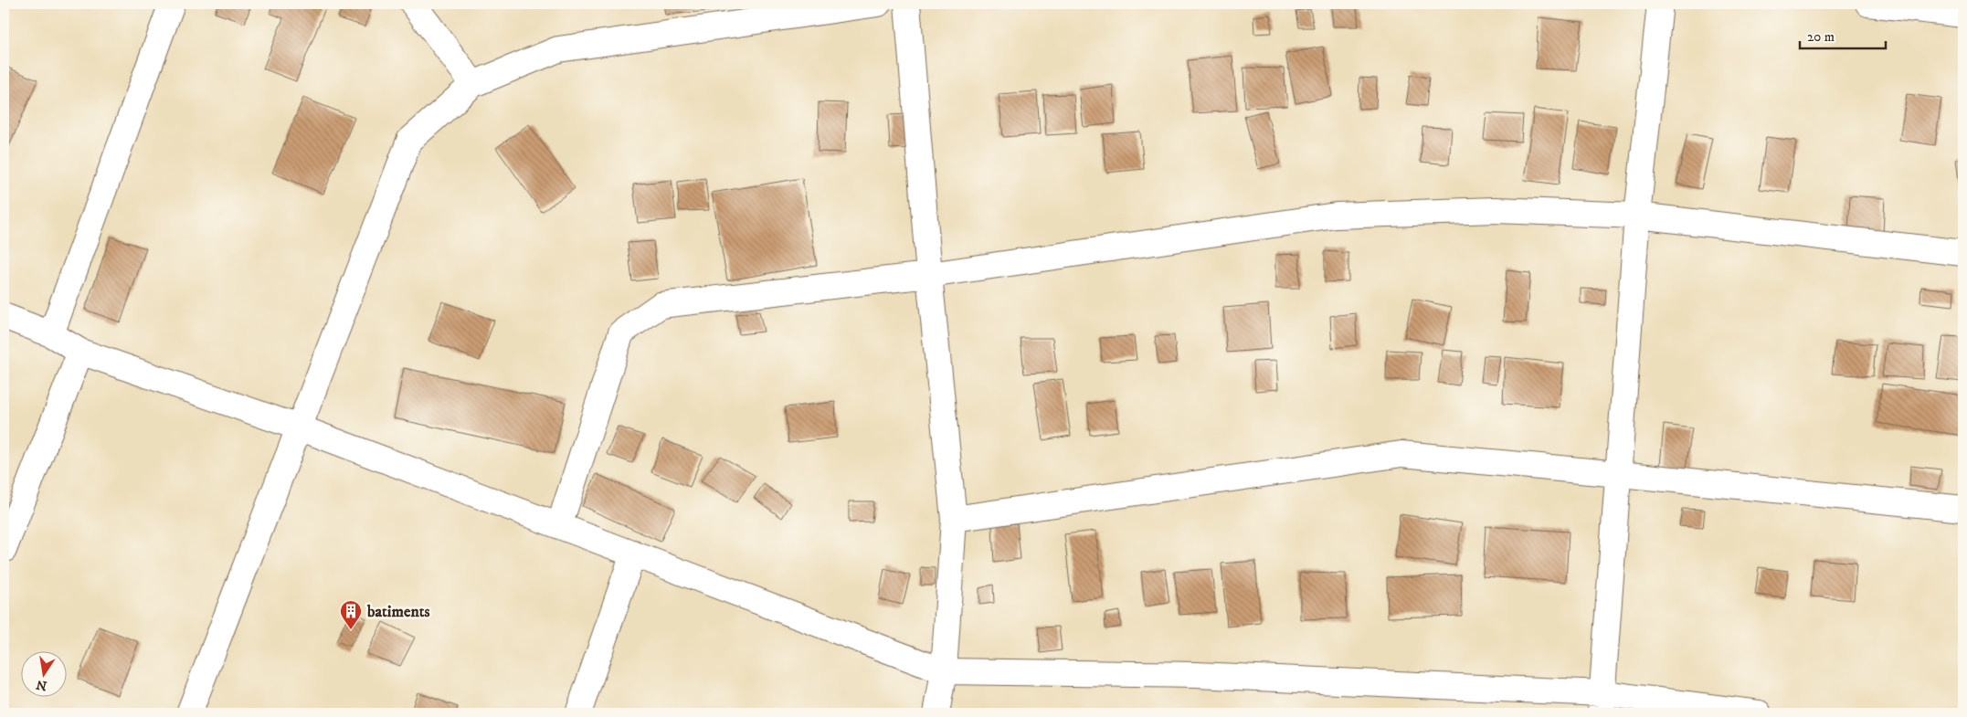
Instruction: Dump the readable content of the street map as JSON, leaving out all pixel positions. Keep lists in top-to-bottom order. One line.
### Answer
{"places":{"building":["batiments"]},"scale_bar":"20 m","north":"bottom"}
